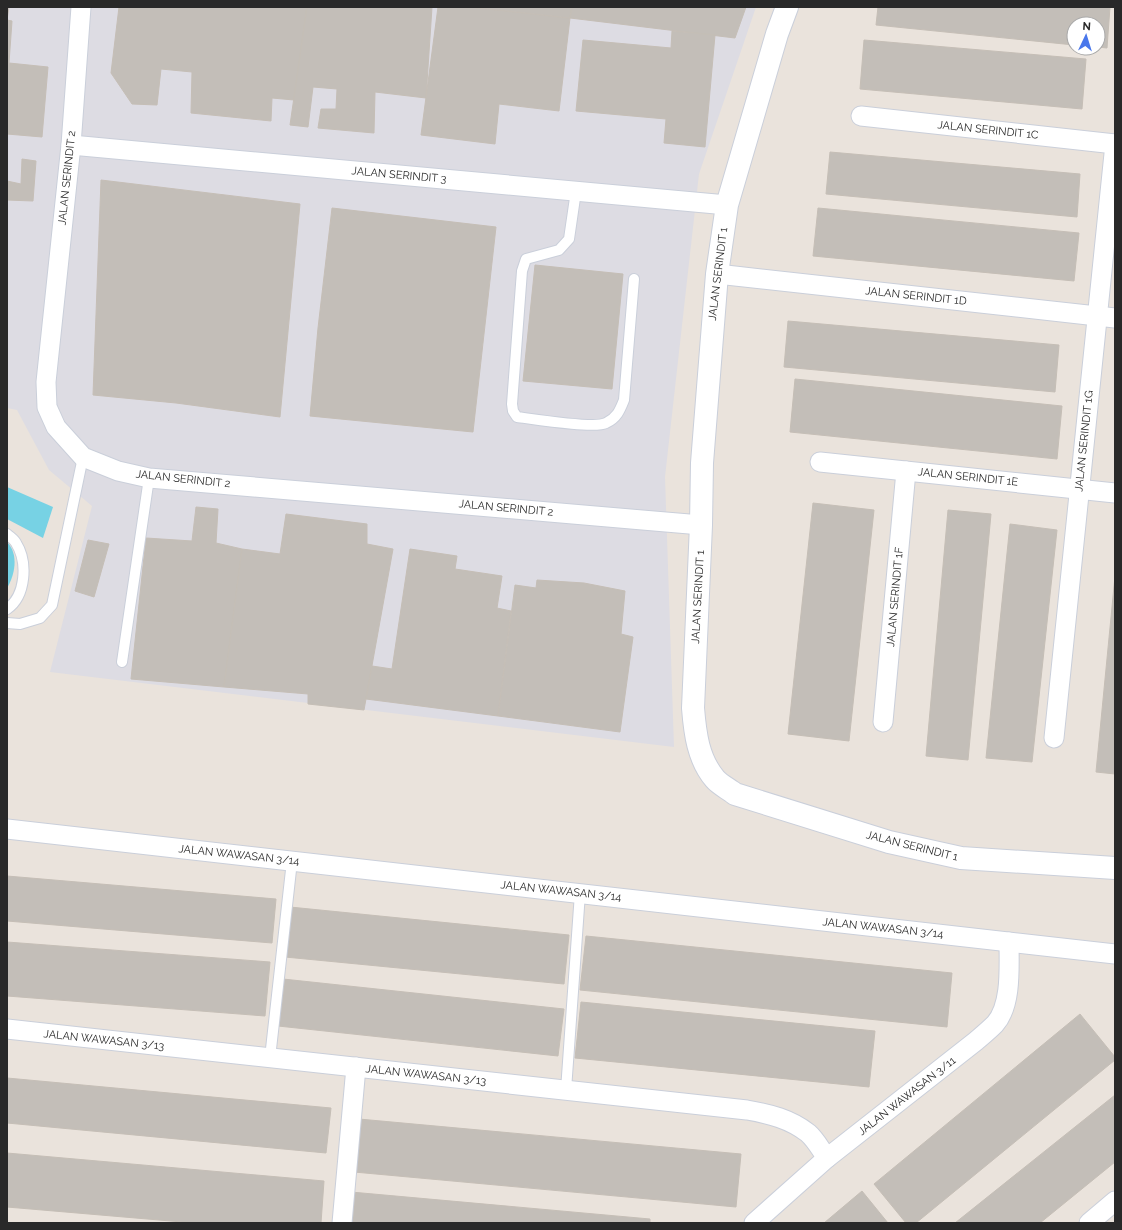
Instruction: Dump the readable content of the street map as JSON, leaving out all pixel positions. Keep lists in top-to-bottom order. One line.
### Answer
{"streets":{"street":["JALAN SERINDIT 1C","JALAN SERINDIT 3","JALAN SERINDIT 2","JALAN SERINDIT 1","JALAN SERINDIT 1D","JALAN SERINDIT 1G","JALAN SERINDIT 1E","JALAN SERINDIT 1F","JALAN WAWASAN 3/14","JALAN WAWASAN 3/13","JALAN WAWASAN 3/11"]},"crossings":[["JALAN SERINDIT 1C","JALAN SERINDIT 1G"],["JALAN SERINDIT 3","JALAN SERINDIT 2"],["JALAN SERINDIT 3","JALAN SERINDIT 1"],["JALAN SERINDIT 2","JALAN SERINDIT 1"],["JALAN SERINDIT 1","JALAN SERINDIT 1D"],["JALAN SERINDIT 1D","JALAN SERINDIT 1G"],["JALAN SERINDIT 1G","JALAN SERINDIT 1E"],["JALAN SERINDIT 1E","JALAN SERINDIT 1F"],["JALAN WAWASAN 3/14","JALAN WAWASAN 3/11"],["JALAN WAWASAN 3/13","JALAN WAWASAN 3/11"]],"north":"top"}
